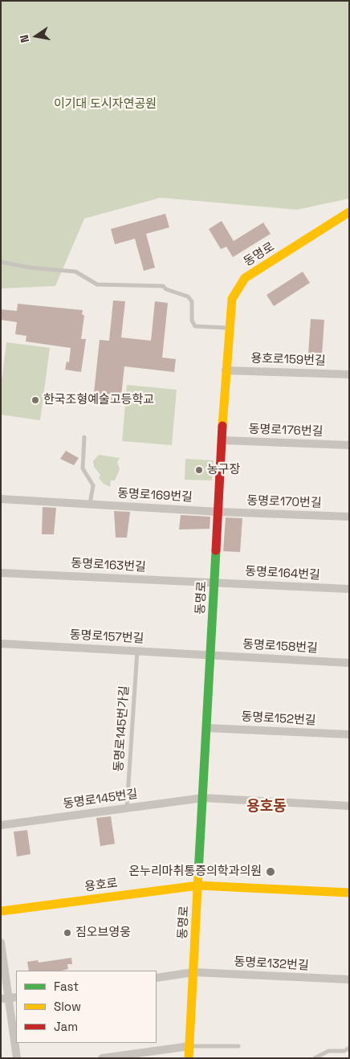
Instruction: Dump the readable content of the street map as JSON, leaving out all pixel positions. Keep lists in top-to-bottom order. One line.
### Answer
{"streets":{"street":["동명로","용호로159번길","동명로176번길","동명로169번길","동명로170번길","동명로163번길","동명로164번길","동명로157번길","동명로158번길","동명로152번길","동명로145번길","용호로","동명로132번길"],"lane":["동명로145번가길"]},"crossings":[["동명로","용호로159번길"],["동명로","동명로176번길"],["동명로","동명로169번길"],["동명로","동명로170번길"],["동명로","동명로163번길"],["동명로","동명로164번길"],["동명로","동명로157번길"],["동명로","동명로158번길"],["동명로","동명로152번길"],["동명로","동명로145번길"],["동명로","용호로"],["동명로","동명로132번길"],["동명로169번길","동명로170번길"],["동명로163번길","동명로164번길"],["동명로157번길","동명로158번길"],["동명로157번길","동명로145번가길"],["동명로145번가길","동명로145번길"]],"districts":["용호동"],"parks":["이기대 도시자연공원"],"places":["한국조형예술고등학교","농구장","온누리마취통증의학과의원","짐오브영웅"],"legend":["Fast","Slow","Jam"],"north":"left"}
